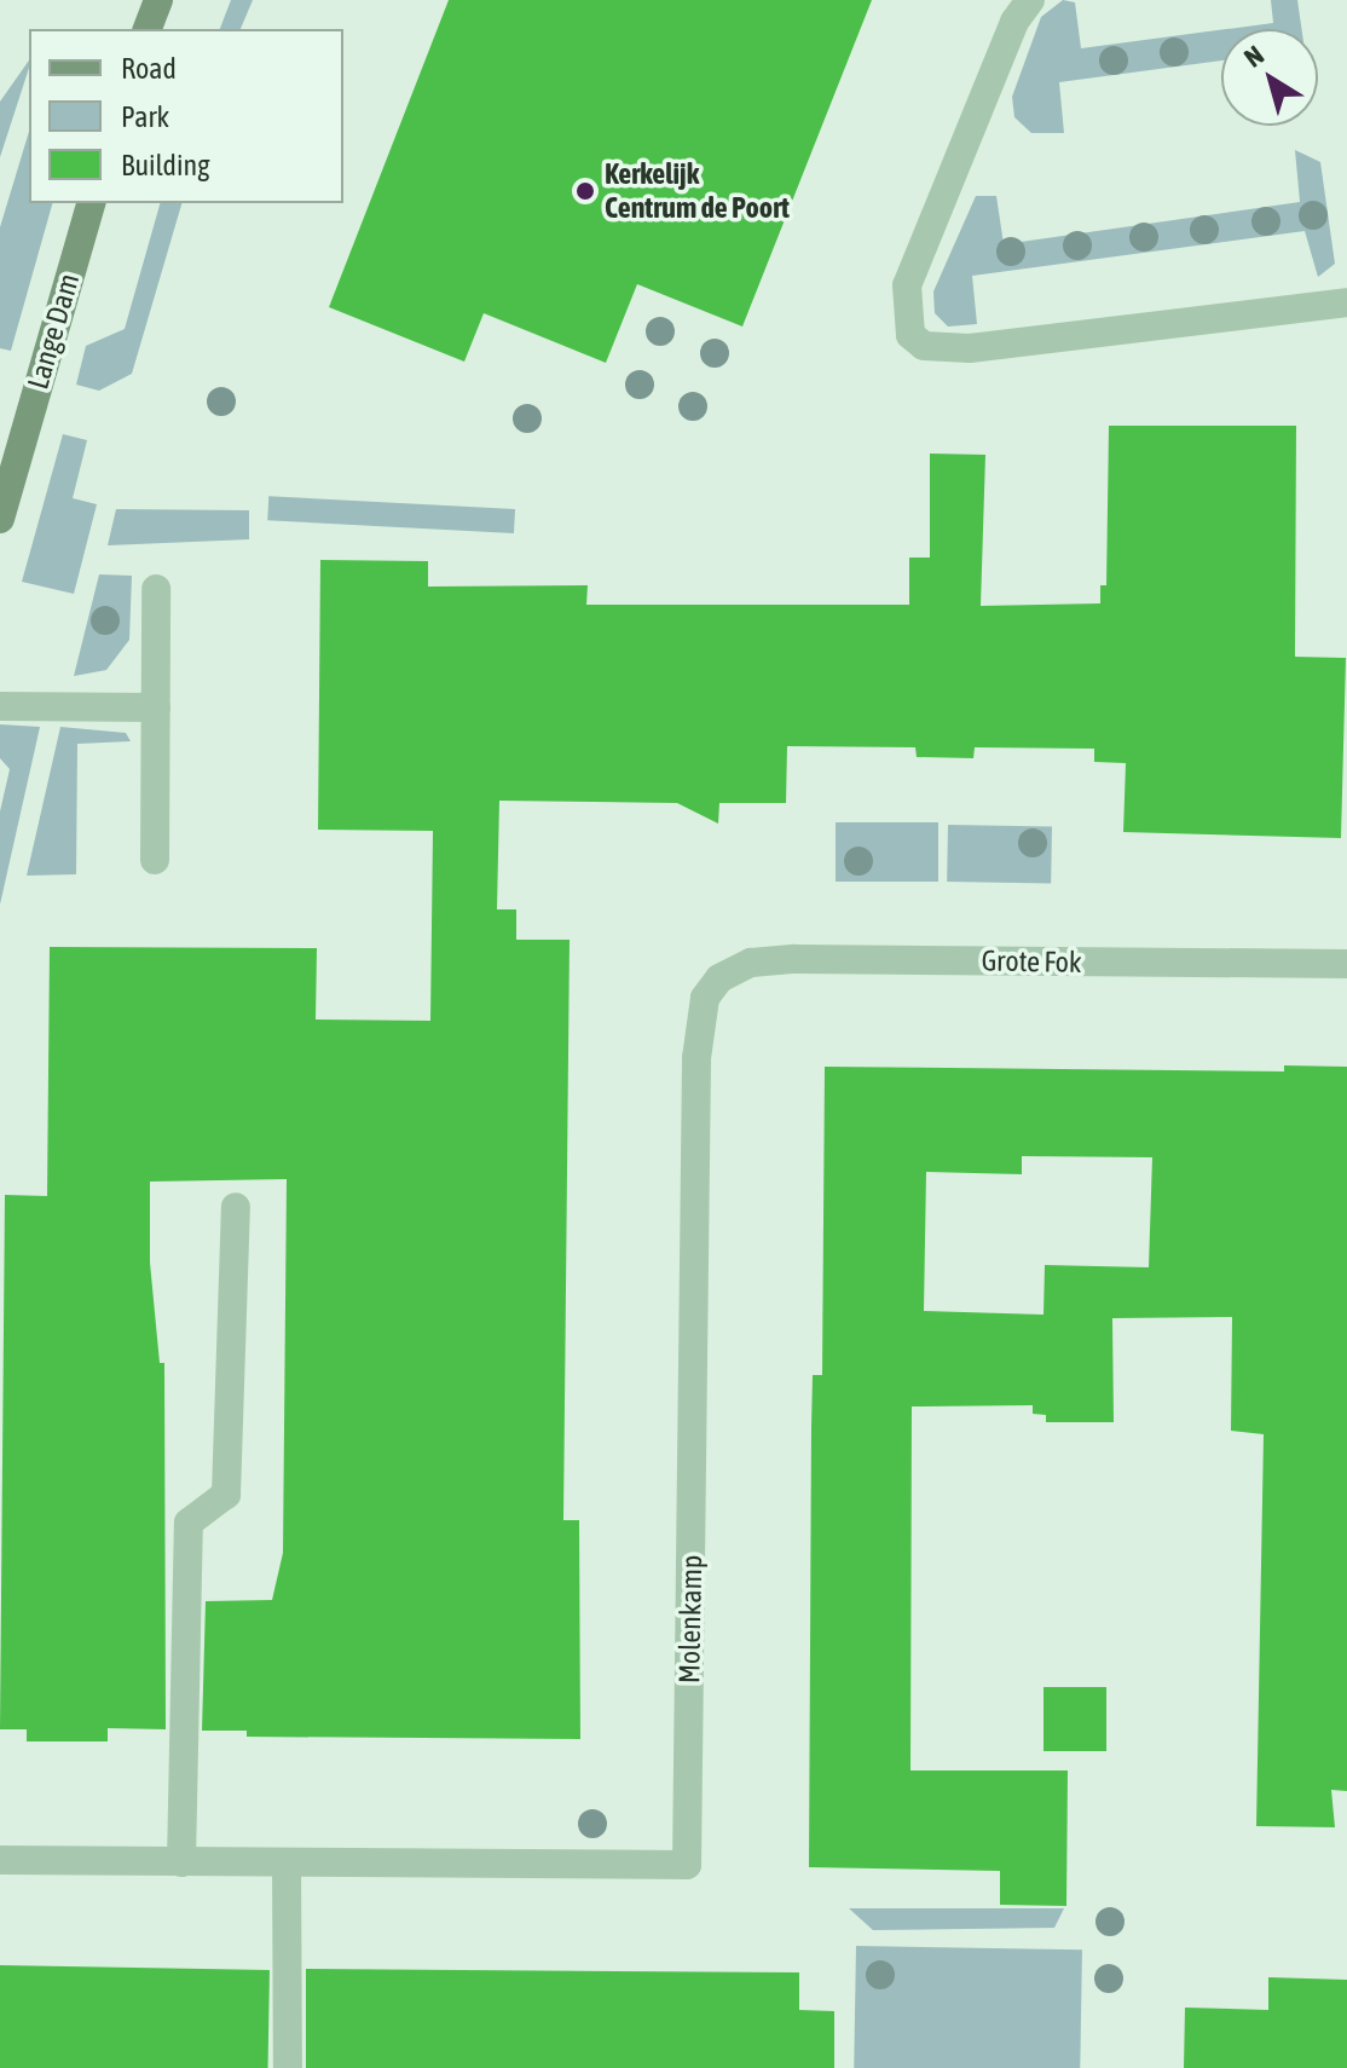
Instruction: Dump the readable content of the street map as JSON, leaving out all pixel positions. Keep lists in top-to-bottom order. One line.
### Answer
{"streets":{"street":["Lange Dam","Grote Fok","Molenkamp"]},"crossings":[["Grote Fok","Molenkamp"]],"places":["Kerkelijk Centrum de Poort"],"legend":["Road","Park","Building"],"north":"top left"}
